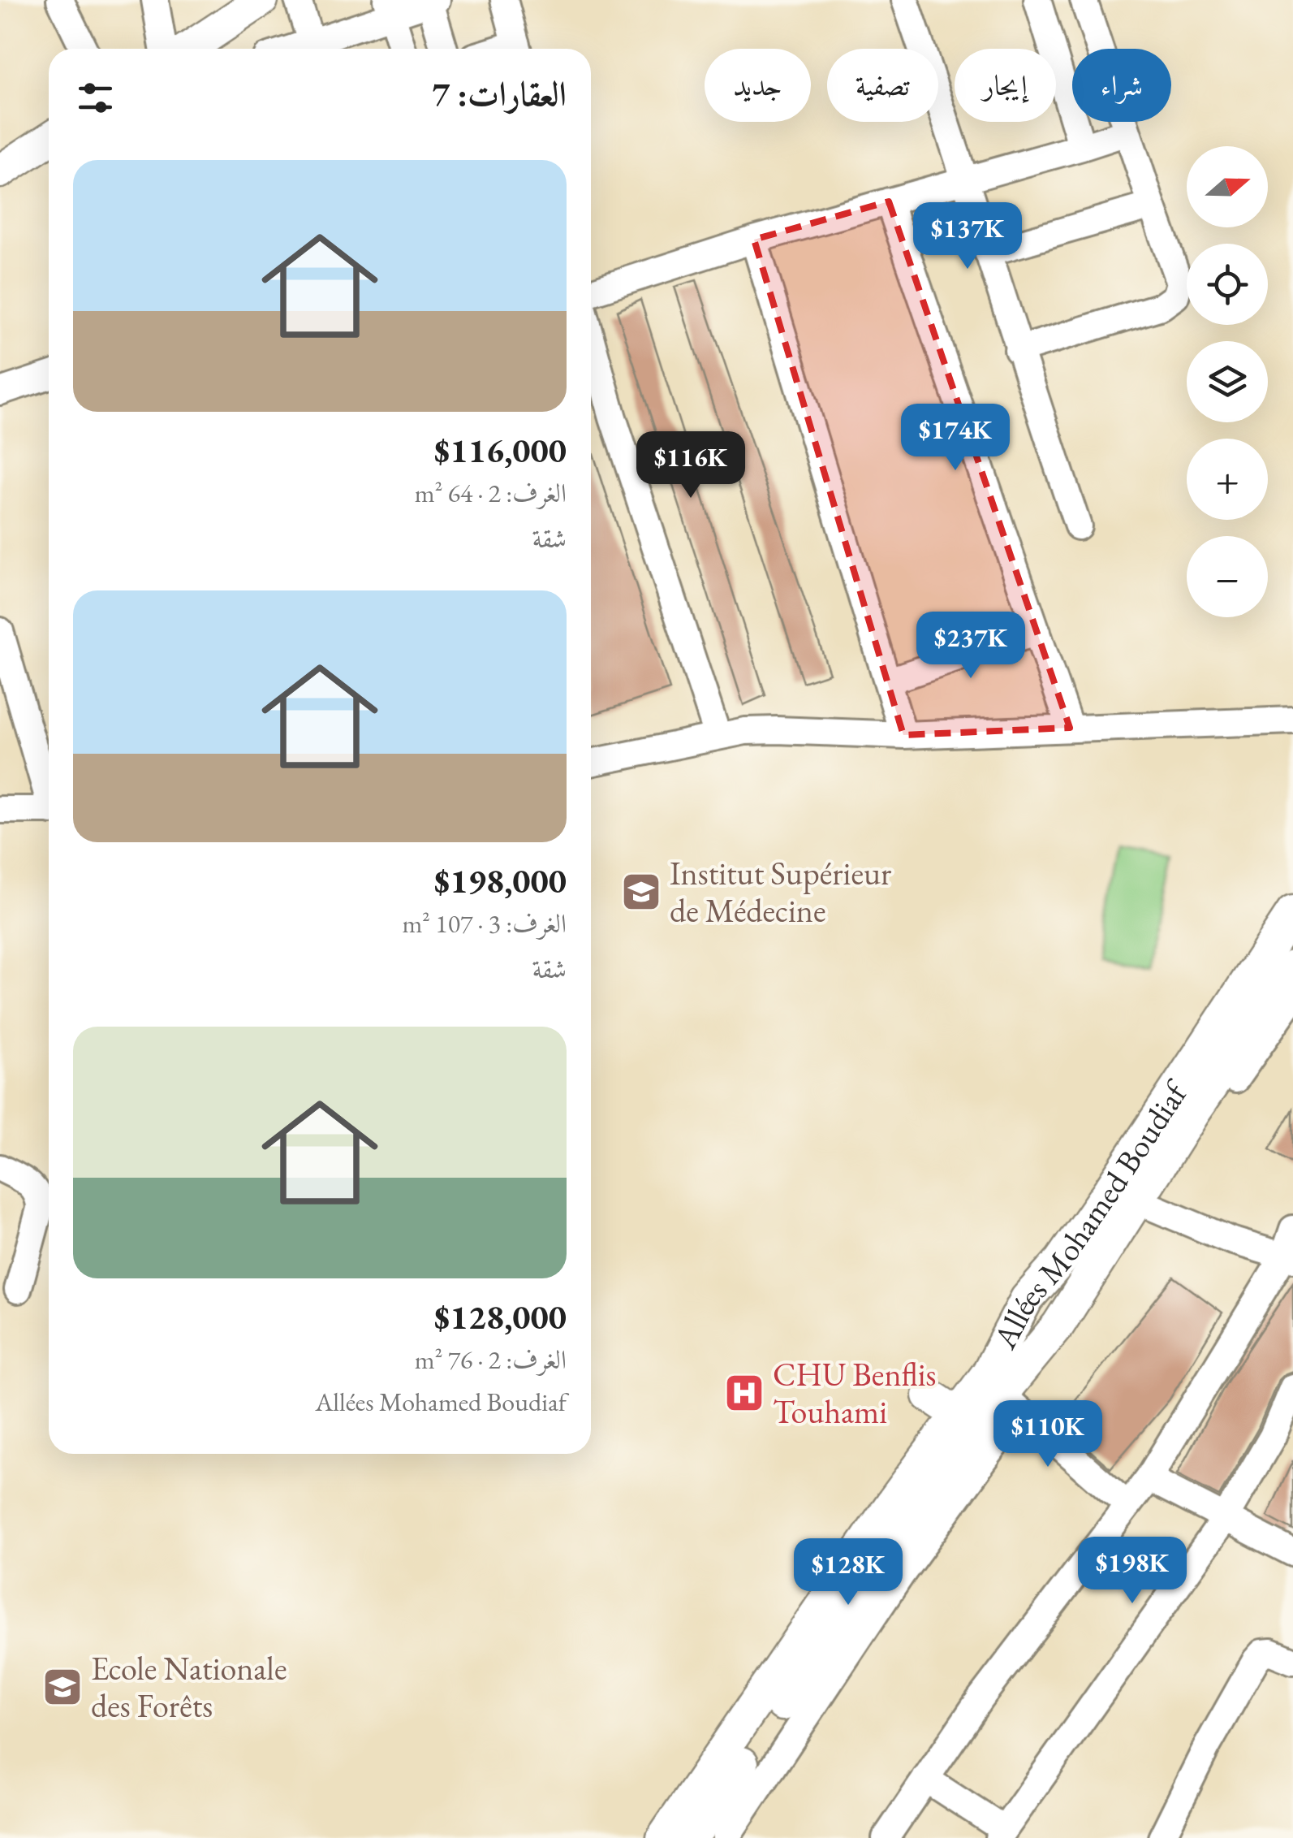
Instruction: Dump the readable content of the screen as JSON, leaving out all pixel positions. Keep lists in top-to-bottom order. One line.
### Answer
{"streets":{"main road":["Allées Mohamed Boudiaf"]},"places":{"school or university":["Institut Supérieur de Médecine","Ecole Nationale des Forêts"],"hospital":["CHU Benflis Touhami"]},"north":"right","page":{"chip":["شراء","إيجار","تصفية","جديد"],"heading":"العقارات: 7","map_buttons":["+","−"],"list":[{"name":"$116,000","note":"الغرف: 2 · 64 m² · شقة"},{"name":"$198,000","note":"الغرف: 3 · 107 m² · شقة"},{"name":"$128,000","note":"الغرف: 2 · 76 m² · Allées Mohamed Boudiaf"}],"price":["$137K","$174K","$116K","$237K","$110K","$198K","$128K"]}}
